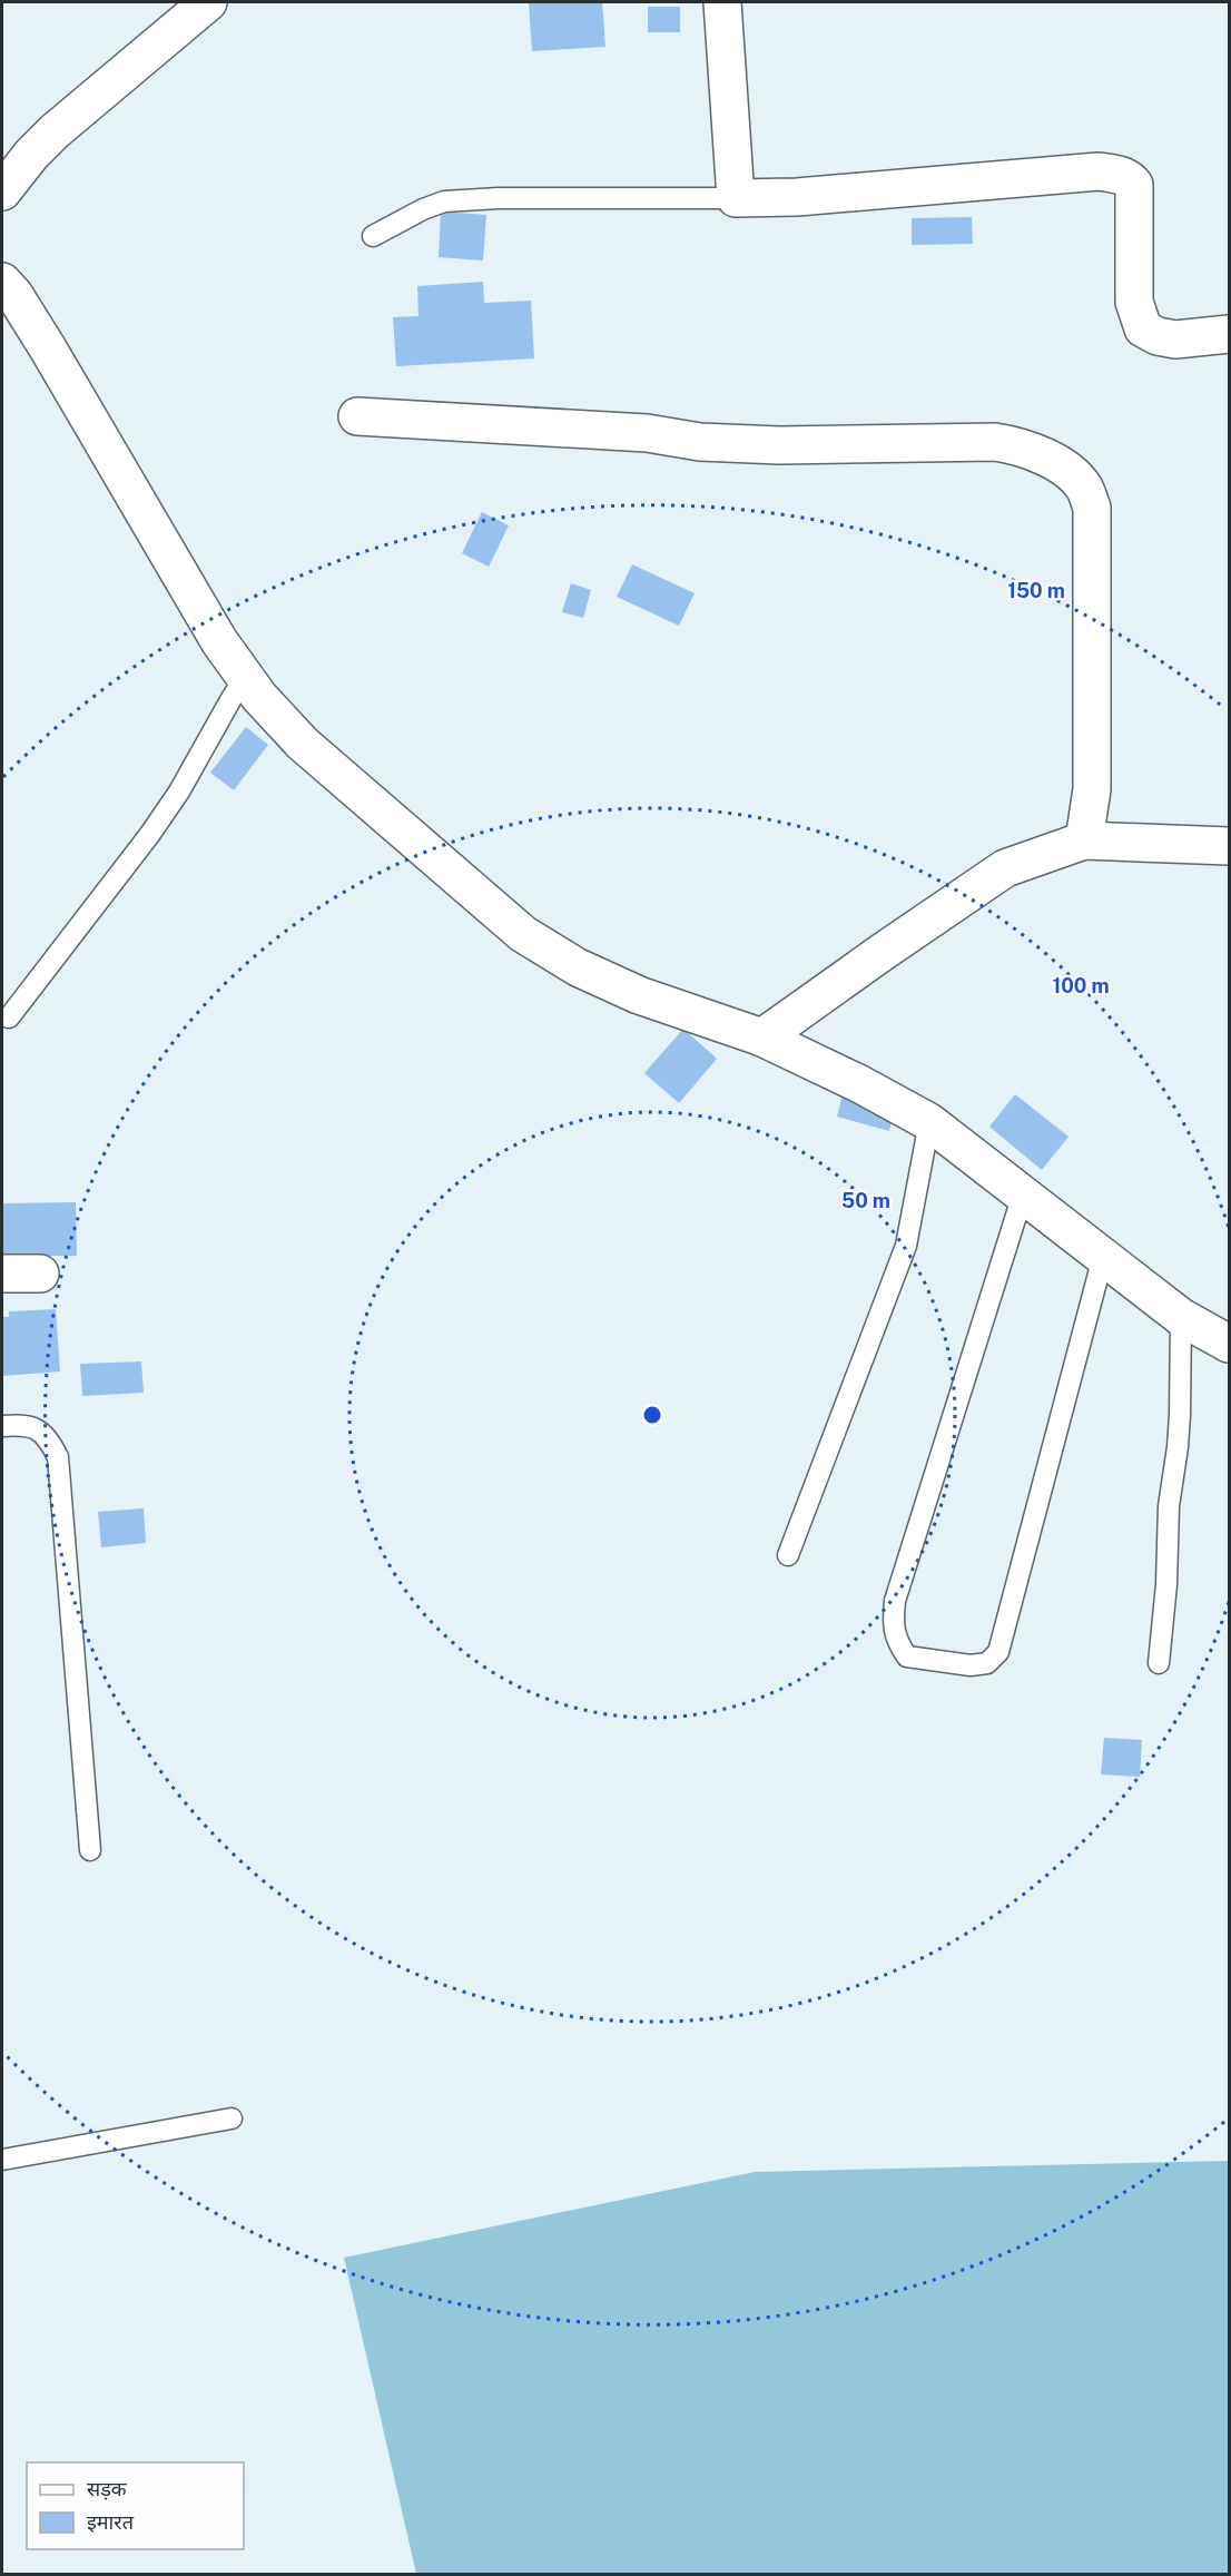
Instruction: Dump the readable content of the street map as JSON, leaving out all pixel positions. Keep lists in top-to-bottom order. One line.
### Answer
{"legend":["सड़क","इमारत"],"rings":["150 m","100 m","50 m"]}
